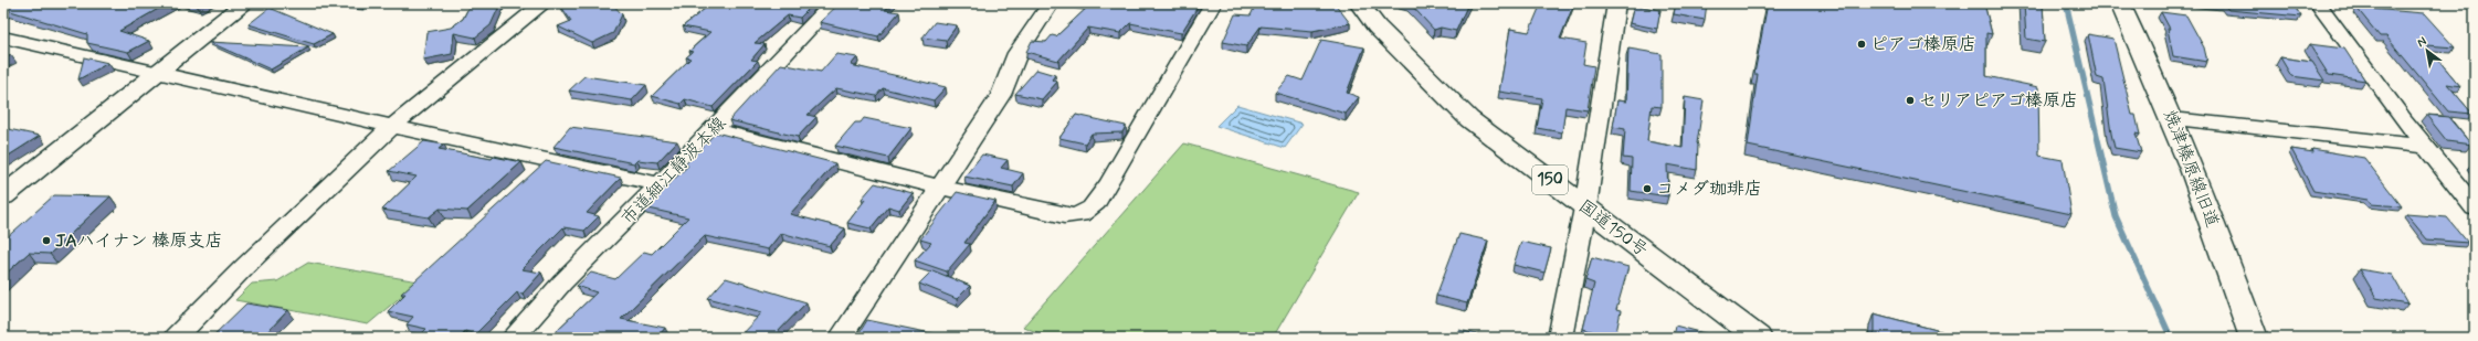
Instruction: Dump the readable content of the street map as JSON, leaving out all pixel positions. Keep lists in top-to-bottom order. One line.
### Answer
{"streets":{"main road":["焼津榛原線旧道","150","国道150号"],"street":["市道細江静波本線"]},"places":["ピアゴ榛原店","セリアピアゴ榛原店","コメダ珈琲店","JAハイナン 榛原支店"],"north":"top left"}
